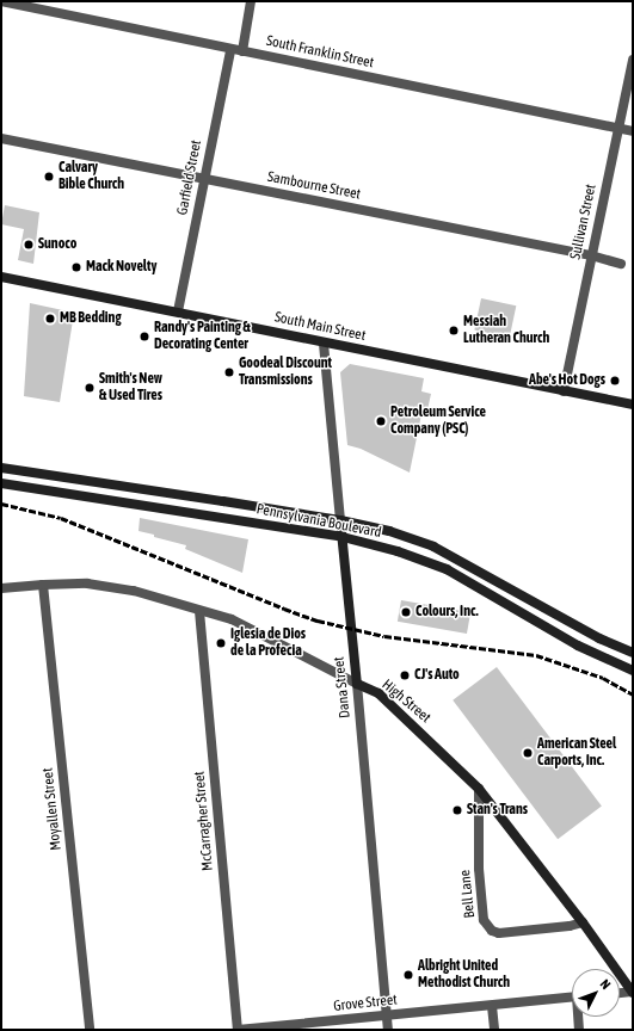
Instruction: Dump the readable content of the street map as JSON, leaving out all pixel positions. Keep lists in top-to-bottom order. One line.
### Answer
{"streets":{"main road":["South Main Street","Pennsylvania Boulevard","Dana Street","High Street"],"street":["South Franklin Street","Garfield Street","Sambourne Street","Sullivan Street","Moyallen Street","McCarragher Street","Bell Lane","Grove Street"]},"crossings":[["South Franklin Street","Garfield Street"],["South Franklin Street","Sullivan Street"],["Garfield Street","Sambourne Street"],["Garfield Street","South Main Street"],["Sambourne Street","Sullivan Street"],["Sullivan Street","South Main Street"],["South Main Street","Dana Street"],["Pennsylvania Boulevard","Dana Street"],["Dana Street","High Street"],["Dana Street","Grove Street"],["High Street","Moyallen Street"],["High Street","McCarragher Street"],["High Street","Bell Lane"],["McCarragher Street","Grove Street"]],"places":["Calvary Bible Church","Sunoco","Mack Novelty","MB Bedding","Messiah Lutheran Church","Randy's Painting & Decorating Center","Goodeal Discount Transmissions","Abe's Hot Dogs","Smith's New & Used Tires","Petroleum Service Company (PSC)","Colours, Inc.","Iglesia de Dios de la Profecia","CJ's Auto","American Steel Carports, Inc.","Stan's Trans","Albright United Methodist Church"],"north":"top right"}
